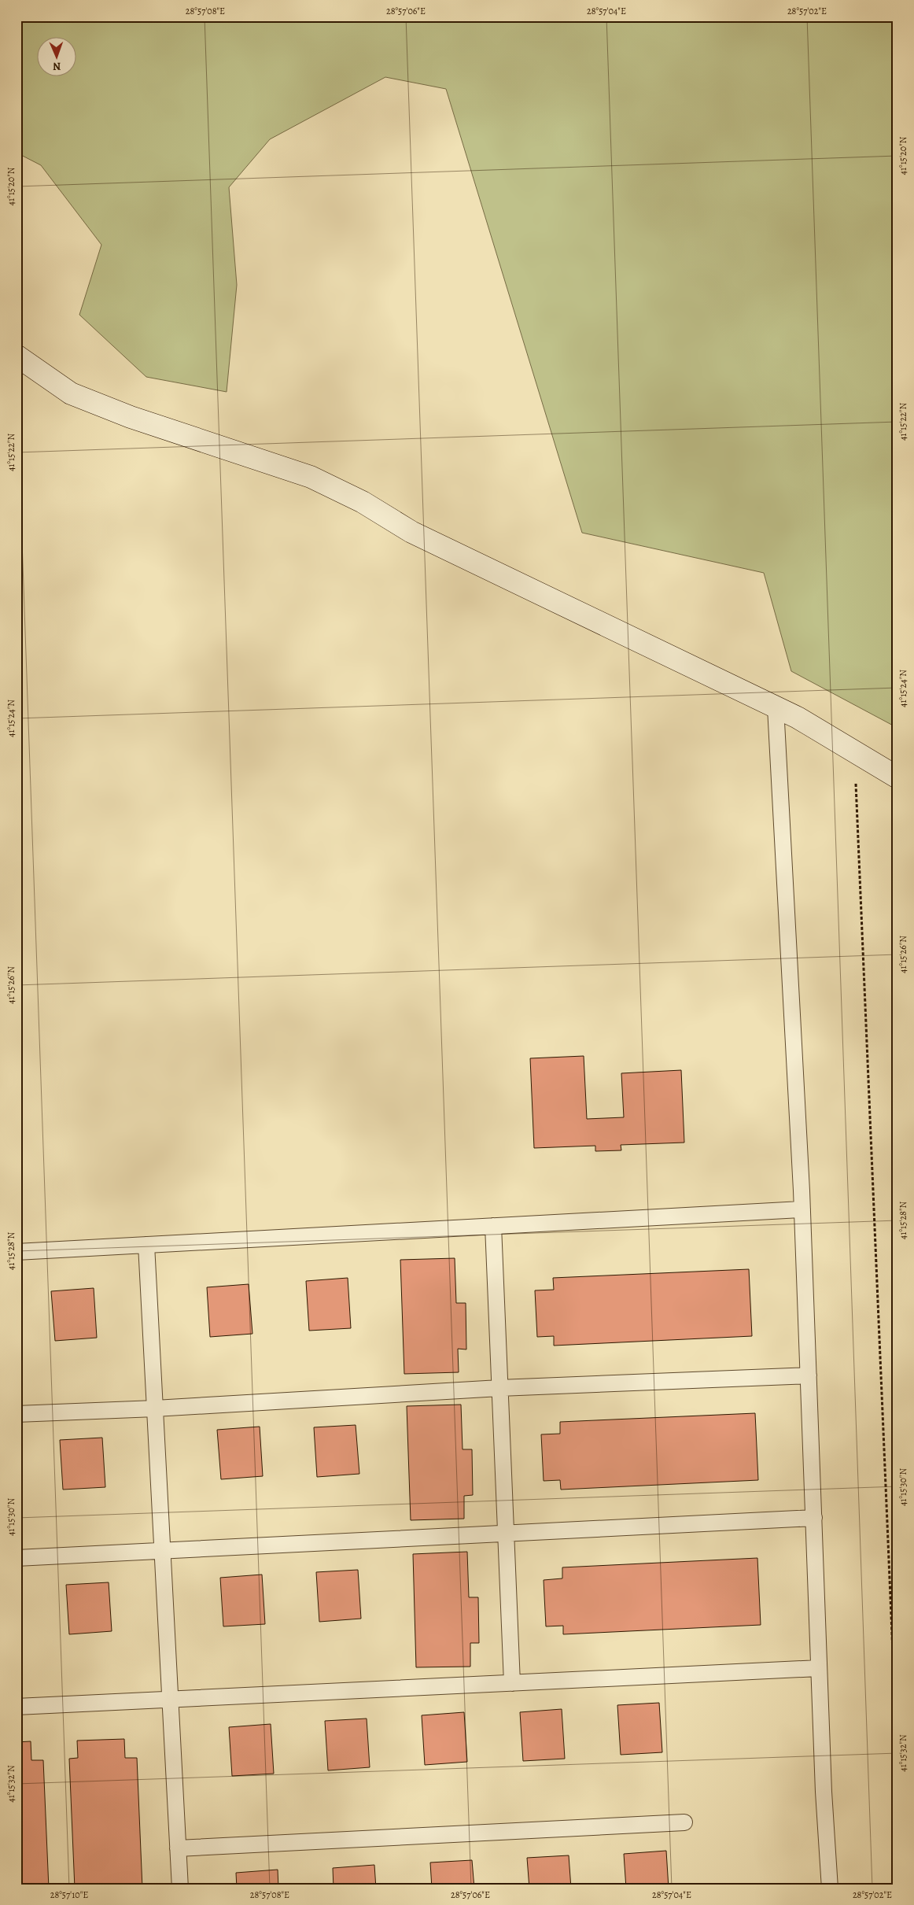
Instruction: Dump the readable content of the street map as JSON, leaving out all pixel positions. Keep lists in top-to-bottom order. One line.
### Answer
{"north":"bottom","coordinates":["28°57'08\"E","28°57'06\"E","28°57'04\"E","28°57'02\"E","41°15'20\"N","41°15'22\"N","41°15'24\"N","41°15'26\"N","41°15'28\"N","41°15'30\"N","41°15'32\"N","28°57'10\"E"]}
